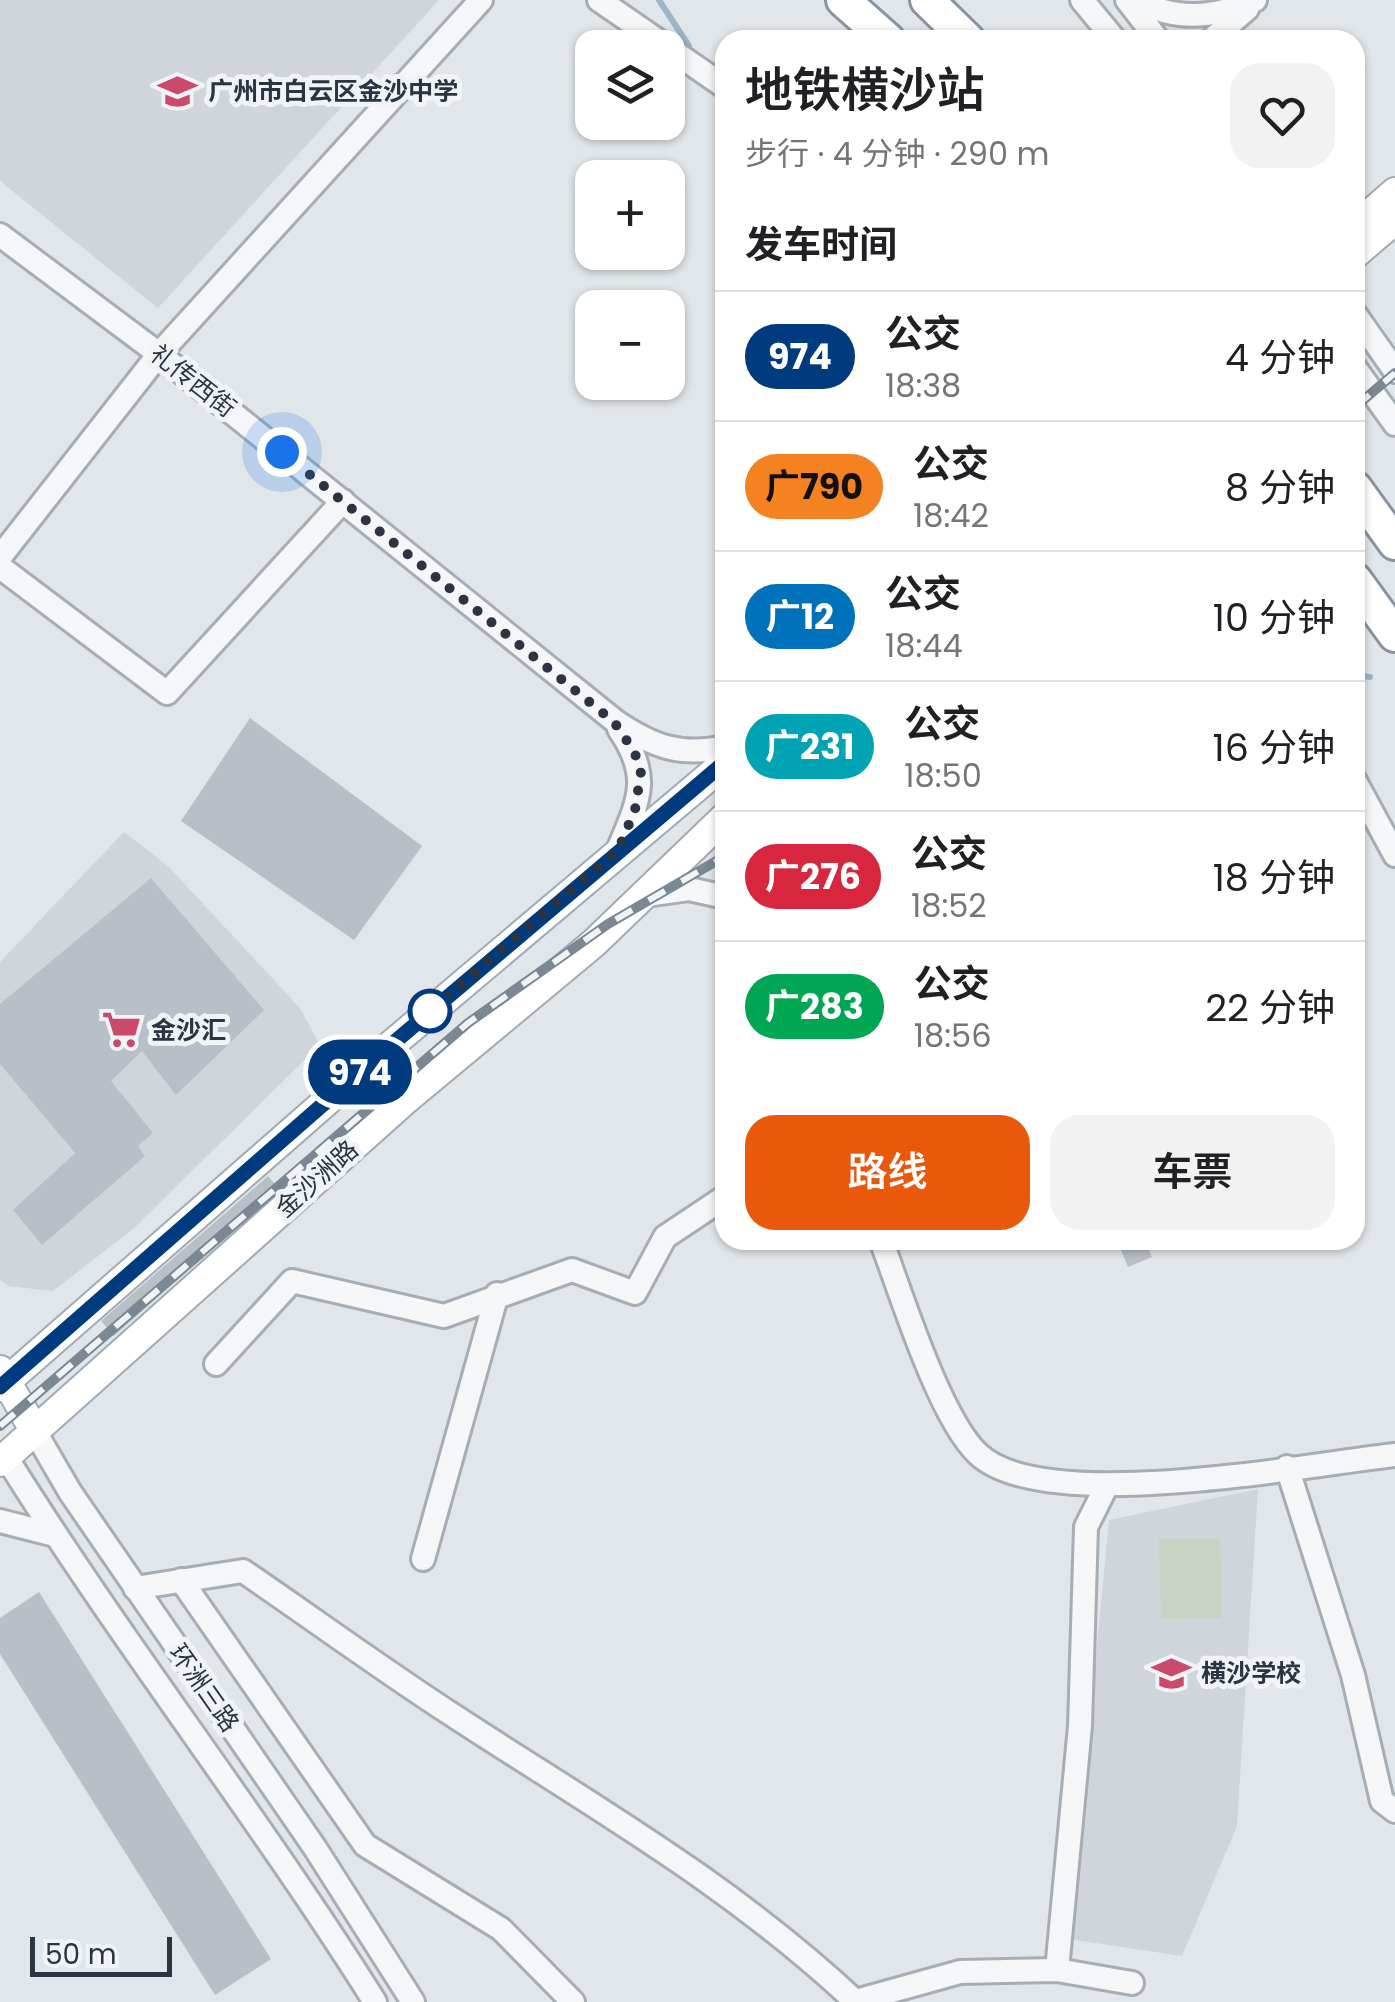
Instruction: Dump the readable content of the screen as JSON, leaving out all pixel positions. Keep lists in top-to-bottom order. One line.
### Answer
{"streets":{"main road":["金沙洲路","环洲三路"],"street":["礼传西街"]},"crossings":[["金沙洲路","环洲三路"]],"places":{"school or university":["广州市白云区金沙中学","横沙学校"],"supermarket":["金沙汇"]},"lines":["bus line 974"],"scale_bar":"50 m","page":{"on_map":"974","map_buttons":["+","−"],"heading":[["地铁横沙站","步行 · 4 分钟 · 290 m"],"发车时间"],"list":[{"mark":"974","name":"公交","note":"18:38","value":"4 分钟"},{"mark":"广790","name":"公交","note":"18:42","value":"8 分钟"},{"mark":"广12","name":"公交","note":"18:44","value":"10 分钟"},{"mark":"广231","name":"公交","note":"18:50","value":"16 分钟"},{"mark":"广276","name":"公交","note":"18:52","value":"18 分钟"},{"mark":"广283","name":"公交","note":"18:56","value":"22 分钟"}],"buttons":["路线","车票"],"scale":"50 m"}}
